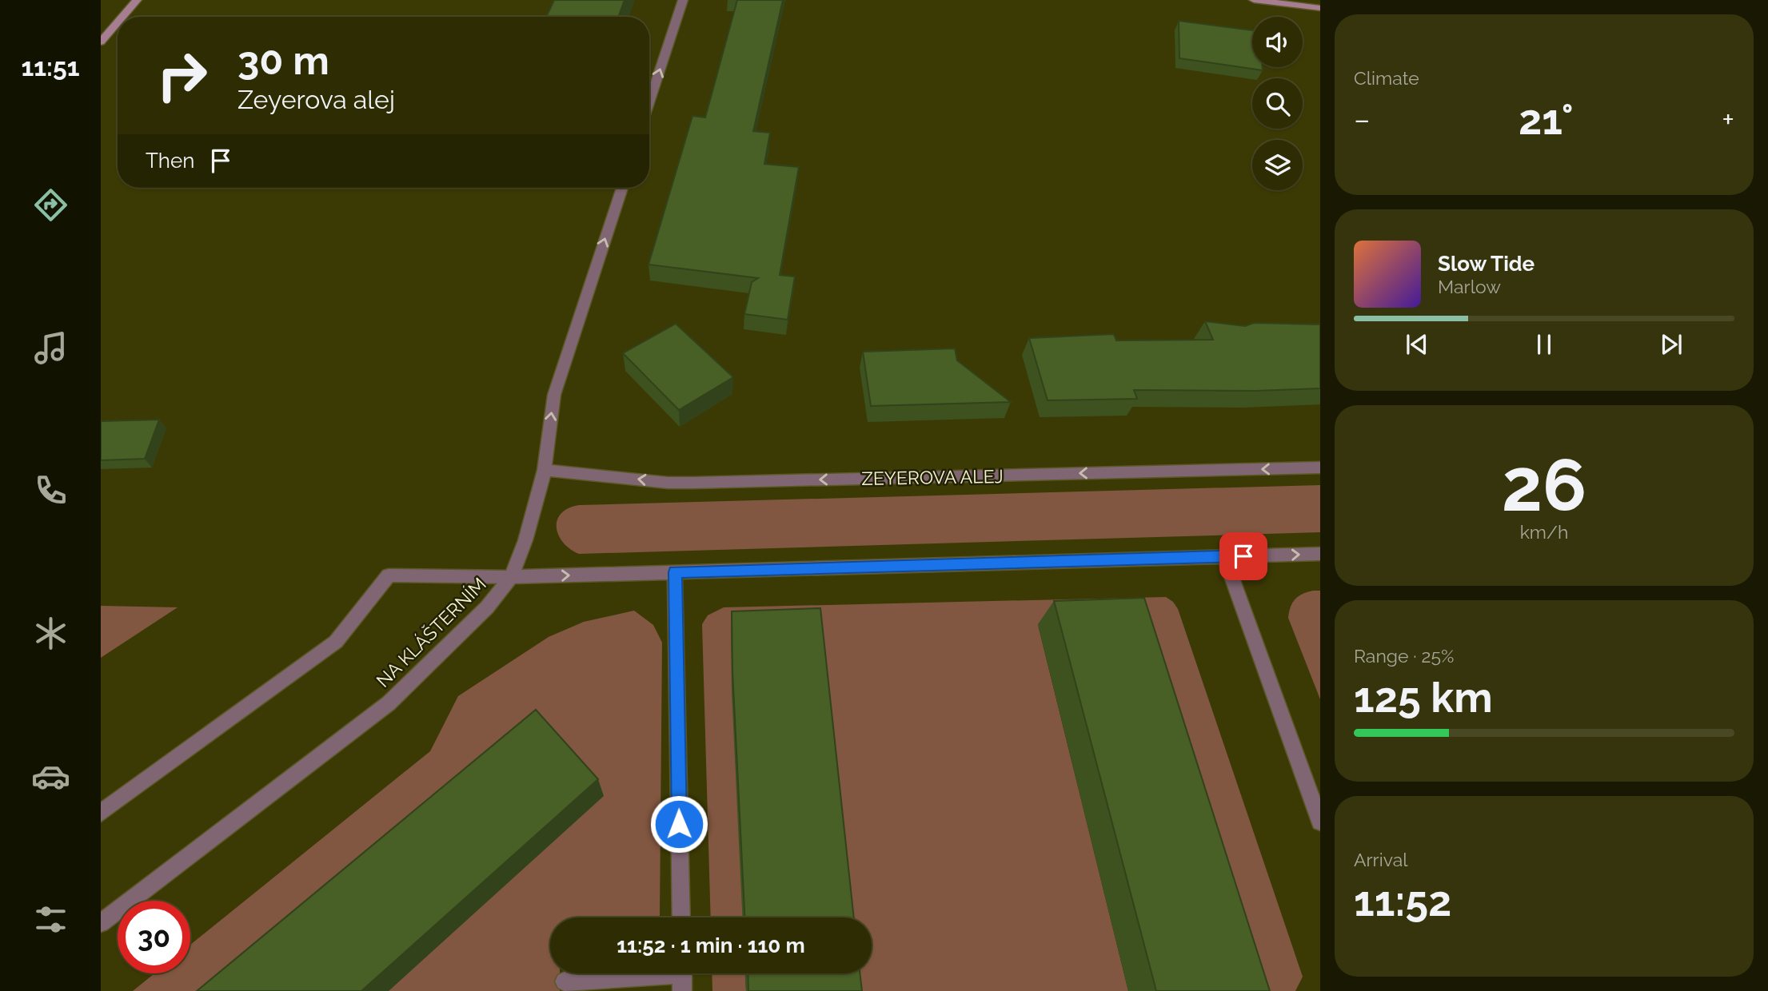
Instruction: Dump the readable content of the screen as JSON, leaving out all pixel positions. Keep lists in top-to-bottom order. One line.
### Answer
{"streets":{"street":["ZEYEROVA ALEJ","NA KLÁŠTERNÍM"]},"crossings":[["ZEYEROVA ALEJ","NA KLÁŠTERNÍM"]],"page":{"tabs":"11:51","tile":["Climate",["26","km/h"],["Range · 25%","125 km"],["Arrival","11:52"]],"turn":["30 m","Zeyerova alej"],"heat":["−","21°","+"],"then":"Then","song":["Slow Tide","Marlow"],"limit":"30","trip":"11:52 · 1 min · 110 m"}}
